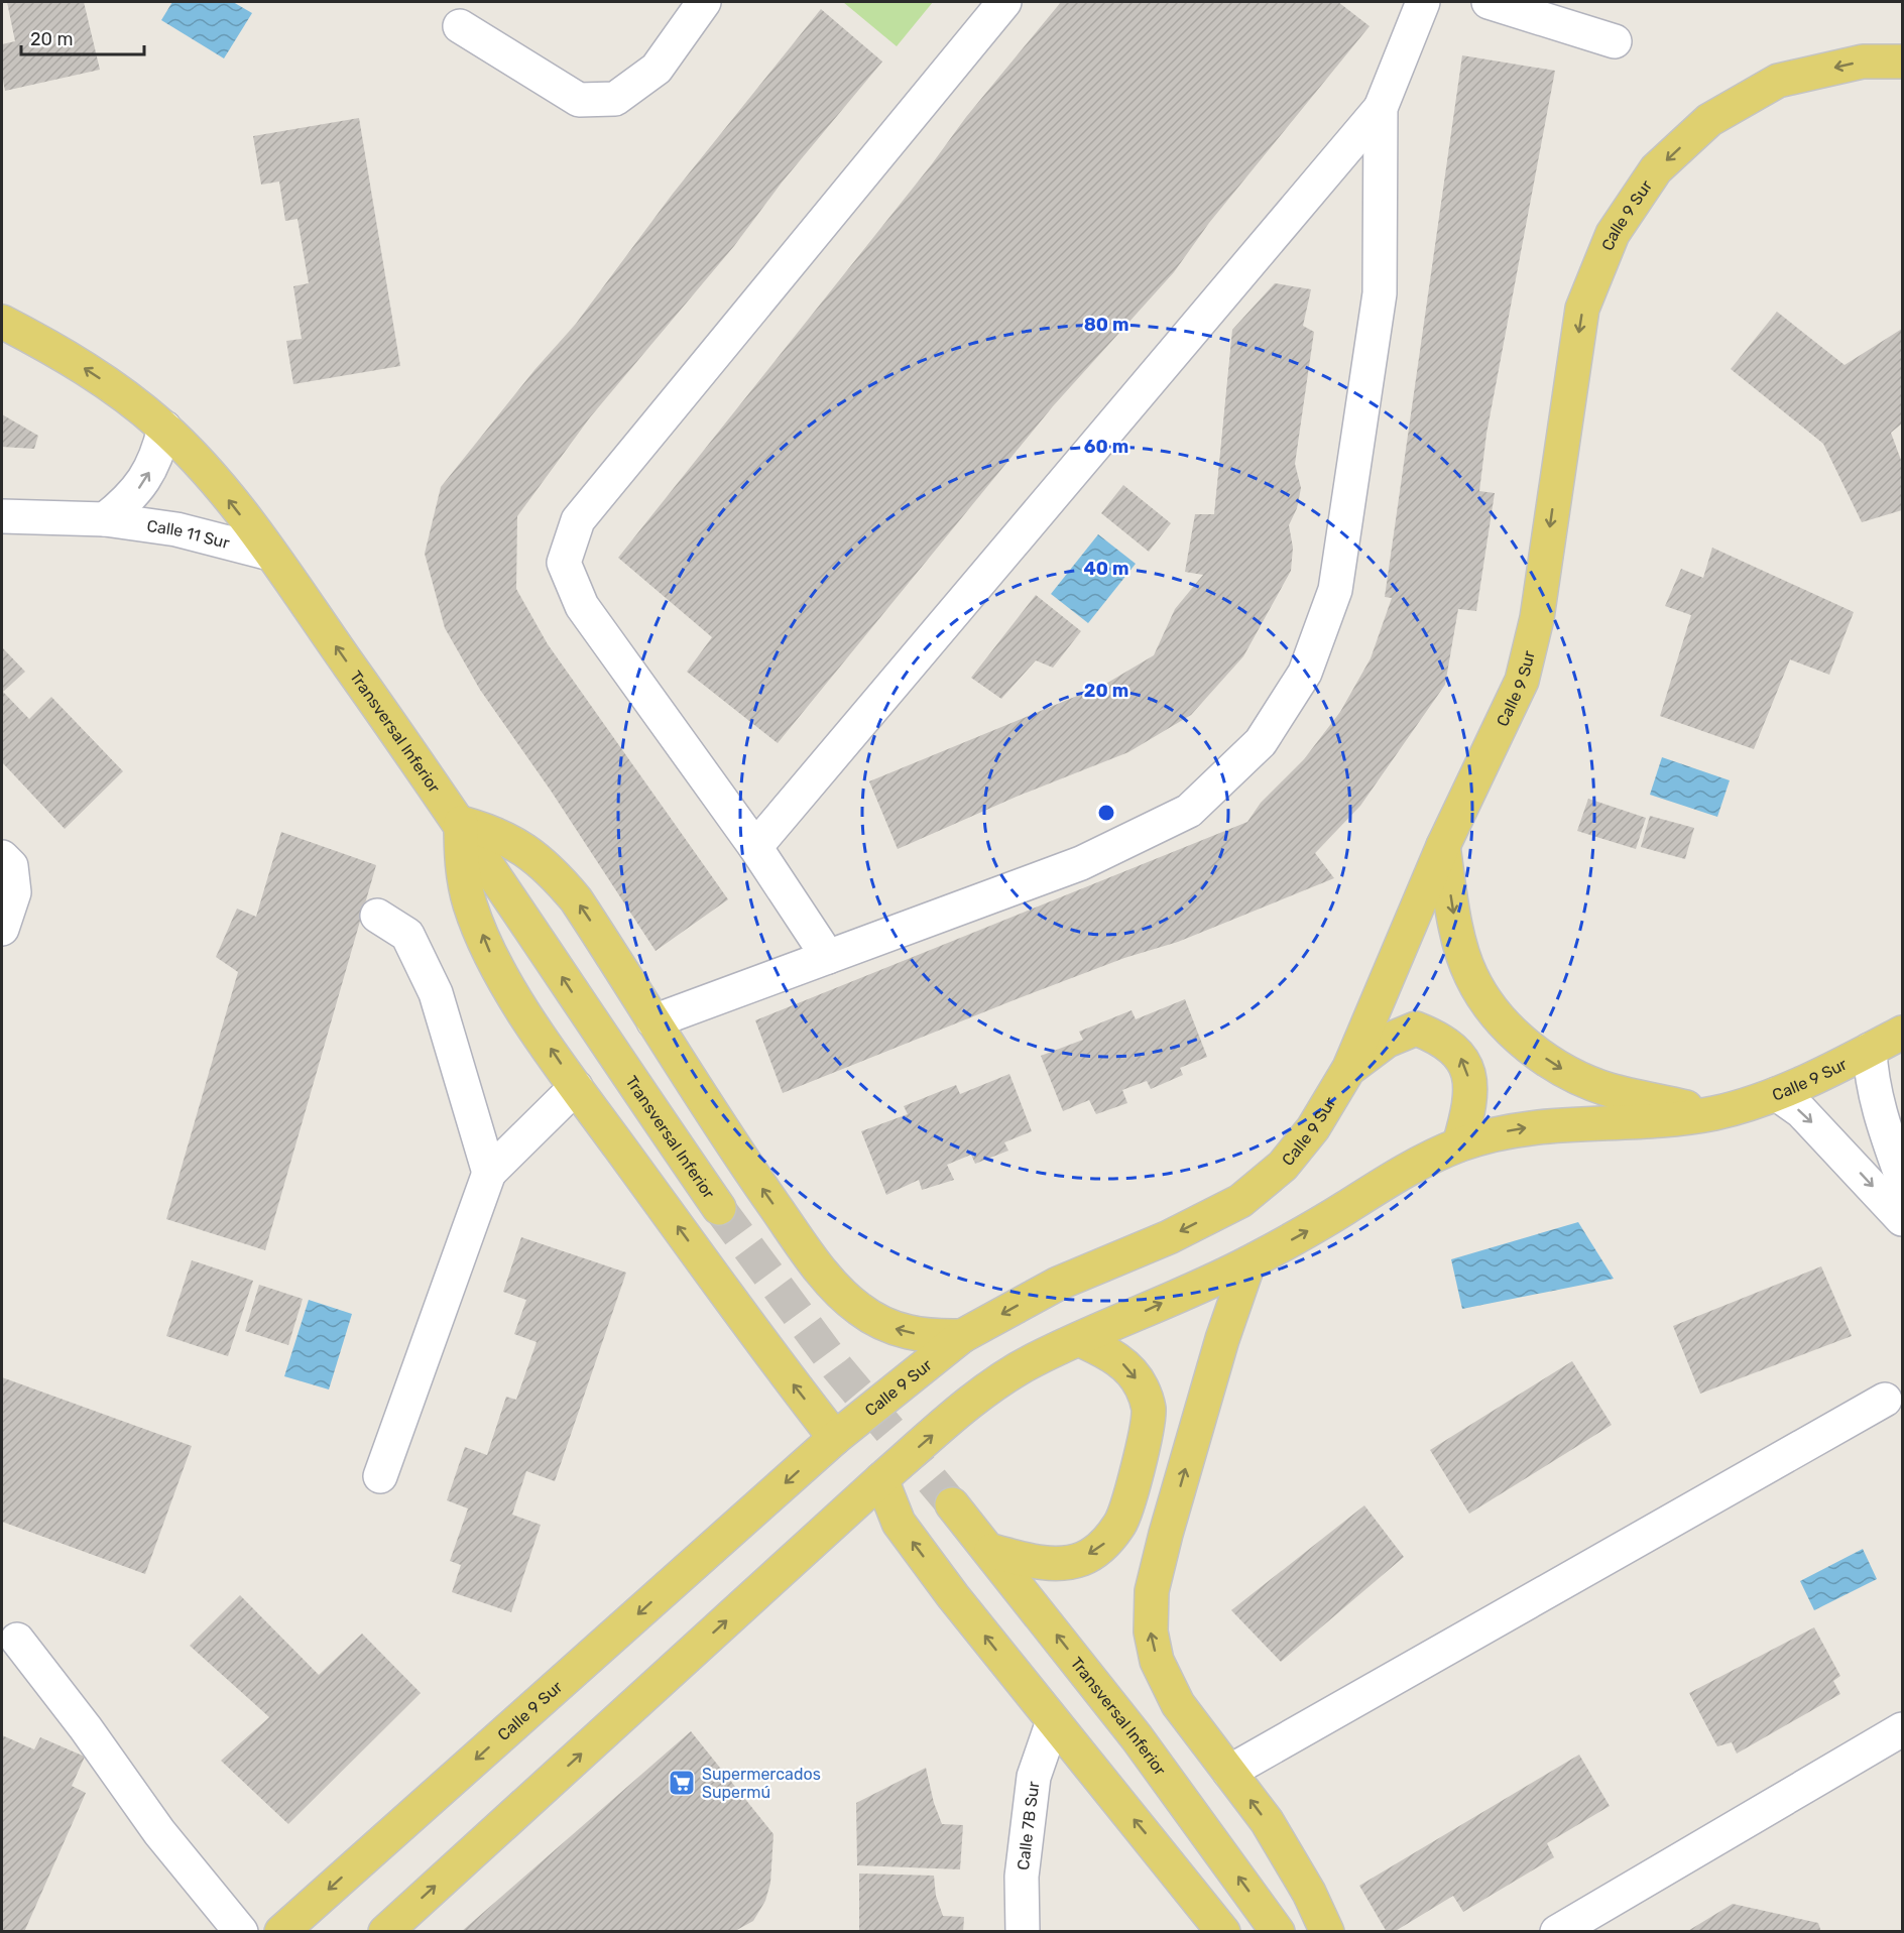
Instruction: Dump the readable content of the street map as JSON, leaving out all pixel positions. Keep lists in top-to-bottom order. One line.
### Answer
{"streets":{"main road":["Calle 9 Sur","Transversal Inferior"],"street":["Calle 11 Sur","Calle 7B Sur"]},"crossings":[["Calle 11 Sur","Transversal Inferior"]],"places":{"supermarket":["Supermercados Supermú"]},"scale_bar":"20 m","rings":["80 m","60 m","40 m","20 m"]}
